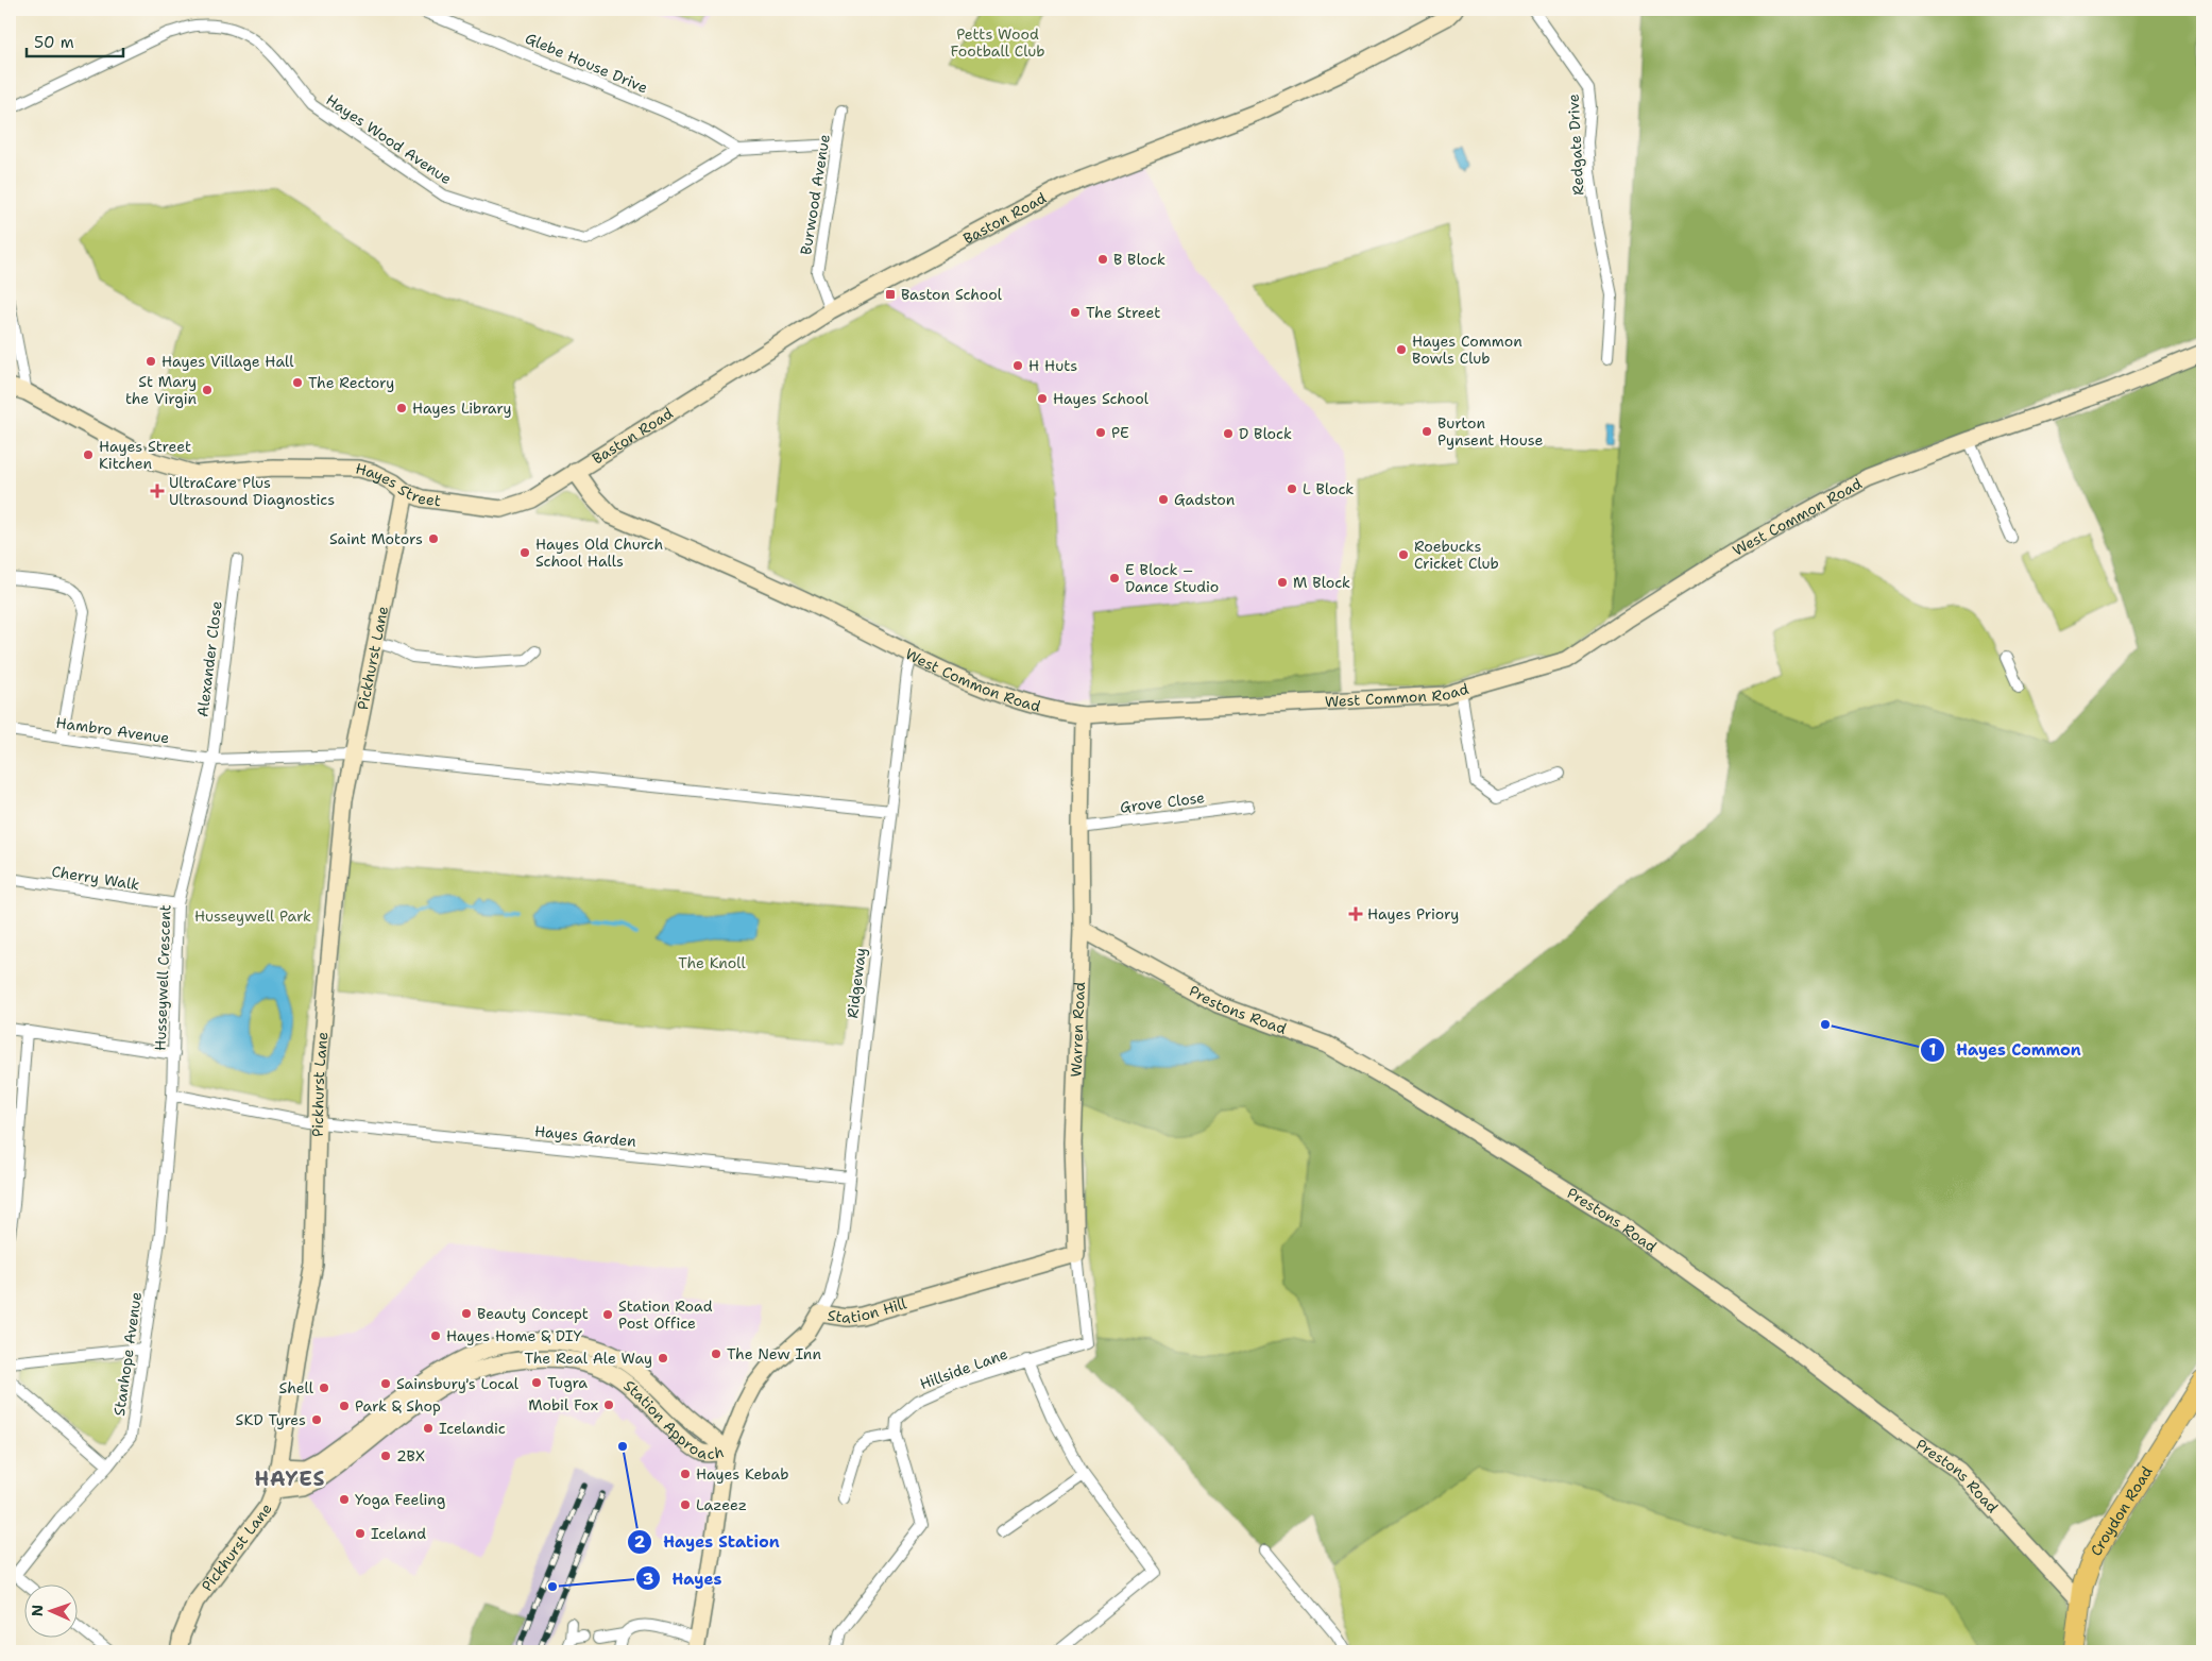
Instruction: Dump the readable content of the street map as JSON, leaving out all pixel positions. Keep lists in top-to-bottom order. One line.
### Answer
{"streets":{"highway":["Croydon Road"],"street":["Glebe House Drive","Hayes Wood Avenue","Redgate Drive","Burwood Avenue","Baston Road","Hayes Street","West Common Road","Pickhurst Lane","Alexander Close","Hambro Avenue","Grove Close","Cherry Walk","Husseywell Crescent","Ridgeway","Prestons Road","Warren Road","Hayes Garden","Station Hill","Stanhope Avenue","Hillside Lane","Station Approach"]},"crossings":[["Glebe House Drive","Hayes Wood Avenue"],["Hayes Wood Avenue","Burwood Avenue"],["Burwood Avenue","Baston Road"],["Baston Road","Hayes Street"],["Baston Road","West Common Road"],["Hayes Street","West Common Road"],["Hayes Street","Pickhurst Lane"],["West Common Road","Ridgeway"],["West Common Road","Warren Road"],["Pickhurst Lane","Hayes Garden"],["Pickhurst Lane","Station Approach"],["Alexander Close","Hambro Avenue"],["Alexander Close","Husseywell Crescent"],["Hambro Avenue","Husseywell Crescent"],["Grove Close","Warren Road"],["Cherry Walk","Husseywell Crescent"],["Husseywell Crescent","Stanhope Avenue"],["Ridgeway","Hayes Garden"],["Ridgeway","Station Hill"],["Prestons Road","Warren Road"],["Prestons Road","Croydon Road"],["Warren Road","Station Hill"],["Warren Road","Hillside Lane"],["Station Hill","Station Approach"]],"districts":["HAYES"],"parks":["Petts Wood Football Club","Husseywell Park","The Knoll"],"places":{"other":["B Block","The Street","Hayes Common Bowls Club","Hayes Village Hall","H Huts","The Rectory","St Mary the Virgin","Hayes School","Hayes Library","Burton Pynsent House","PE","D Block","Hayes Street Kitchen","L Block","Gadston","Saint Motors","Hayes Old Church School Halls","Roebucks Cricket Club","E Block – Dance Studio","M Block","Hayes Common","Beauty Concept","Station Road Post Office","Hayes Home & DIY","The New Inn","The Real Ale Way","Tugra","Sainsbury's Local","Shell","Mobil Fox","Park & Shop","SKD Tyres","Icelandic","Hayes Station","2BX","Hayes Kebab","Yoga Feeling","Lazeez","Iceland","Hayes"],"transit":["Baston School"],"health":["UltraCare Plus Ultrasound Diagnostics","Hayes Priory"]},"scale_bar":"50 m","north":"left"}
